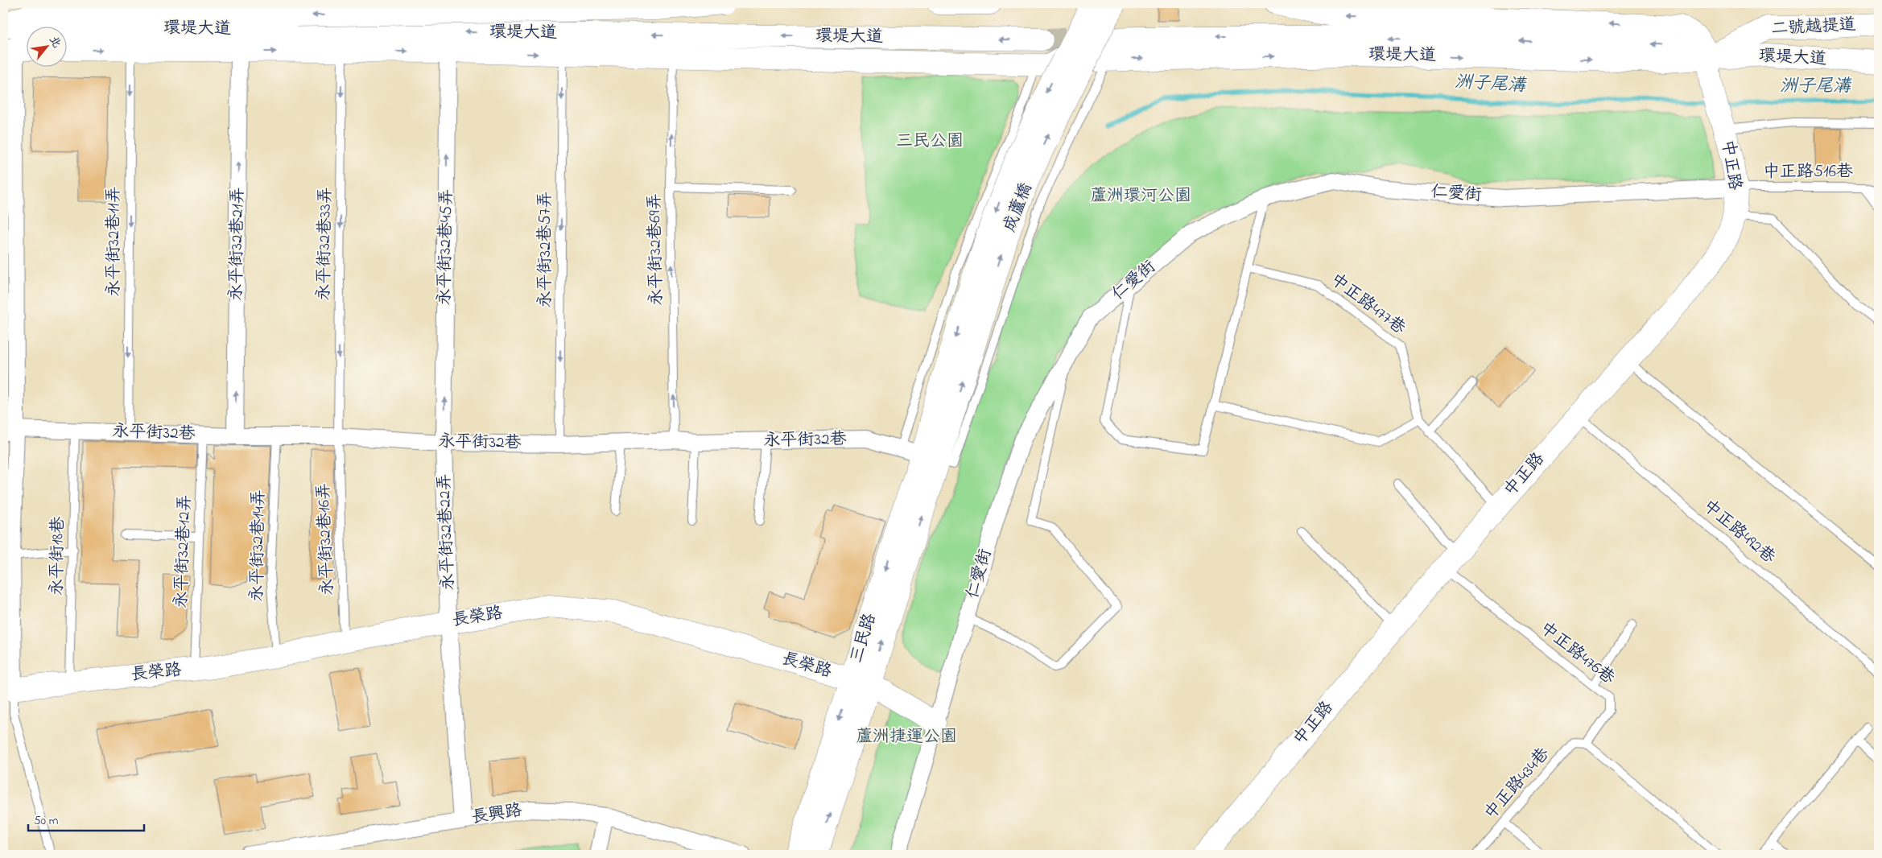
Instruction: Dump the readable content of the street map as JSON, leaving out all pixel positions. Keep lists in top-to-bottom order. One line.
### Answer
{"streets":{"street":["二號越提道","環堤大道","中正路","仁愛街","成蘆橋","永平街32巷21弄","永平街32巷45弄","永平街32巷","永平街32巷22弄","長榮路","三民路","長興路"],"lane":["中正路516巷","永平街32巷11弄","永平街32巷33弄","永平街32巷57弄","永平街32巷69弄","中正路477巷","中正路492巷","永平街32巷16弄","永平街32巷14弄","永平街32巷12弄","永平街18巷","中正路476巷","中正路434巷"]},"crossings":[["二號越提道","環堤大道"],["二號越提道","中正路"],["環堤大道","中正路"],["環堤大道","永平街32巷11弄"],["環堤大道","永平街32巷21弄"],["環堤大道","永平街32巷33弄"],["環堤大道","永平街32巷45弄"],["環堤大道","永平街32巷57弄"],["環堤大道","永平街32巷69弄"],["中正路","中正路516巷"],["中正路","仁愛街"],["中正路","中正路477巷"],["中正路","中正路492巷"],["中正路","中正路476巷"],["中正路516巷","仁愛街"],["仁愛街","長榮路"],["成蘆橋","三民路"],["永平街32巷11弄","永平街32巷"],["永平街32巷21弄","永平街32巷"],["永平街32巷33弄","永平街32巷"],["永平街32巷33弄","永平街32巷16弄"],["永平街32巷45弄","永平街32巷"],["永平街32巷45弄","永平街32巷22弄"],["永平街32巷57弄","永平街32巷"],["永平街32巷69弄","永平街32巷"],["永平街32巷","永平街32巷22弄"],["永平街32巷","永平街32巷16弄"],["永平街32巷","永平街32巷14弄"],["永平街32巷","永平街32巷12弄"],["永平街32巷","永平街18巷"],["永平街32巷","三民路"],["永平街32巷22弄","長榮路"],["永平街32巷22弄","長興路"],["永平街32巷16弄","長榮路"],["永平街32巷14弄","長榮路"],["永平街32巷12弄","長榮路"],["永平街18巷","長榮路"],["長榮路","三民路"],["中正路476巷","中正路434巷"]],"one_way":["永平街32巷11弄","永平街32巷21弄","永平街32巷33弄","永平街32巷45弄","永平街32巷57弄","永平街32巷69弄"],"water":["洲子尾溝"],"parks":["三民公園","蘆洲環河公園","蘆洲捷運公園"],"scale_bar":"50 m","north":"top right"}
